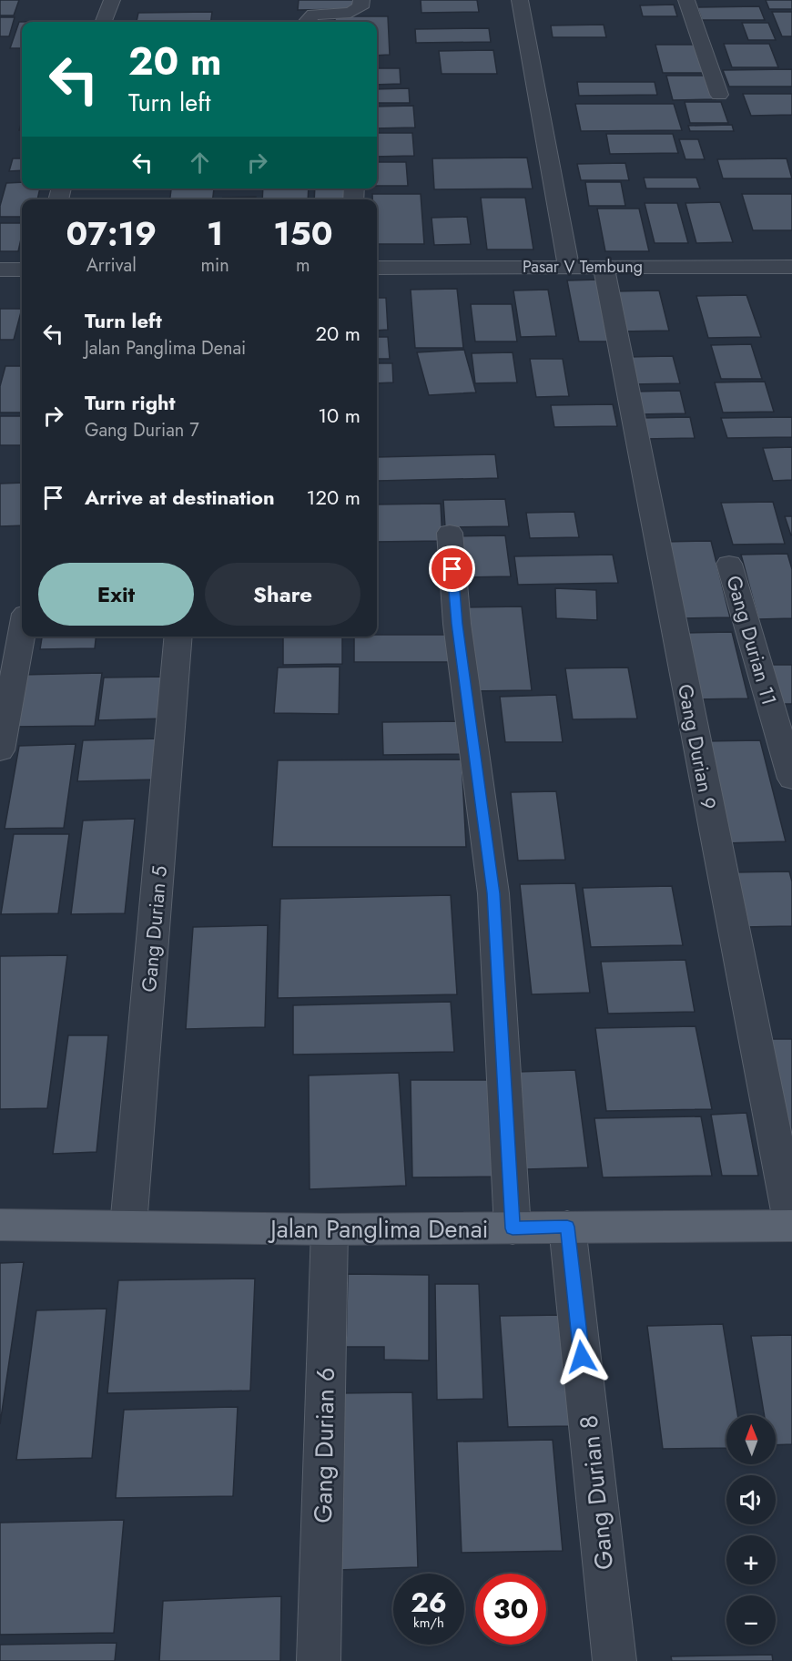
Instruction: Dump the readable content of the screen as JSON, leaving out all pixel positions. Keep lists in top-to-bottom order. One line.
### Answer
{"streets":{"main road":["Jalan Panglima Denai"],"street":["Pasar V Tembung","Gang Durian 11","Gang Durian 9","Gang Durian 5","Gang Durian 6","Gang Durian 8"]},"crossings":[["Pasar V Tembung","Gang Durian 9"],["Gang Durian 9","Jalan Panglima Denai"],["Gang Durian 5","Jalan Panglima Denai"],["Jalan Panglima Denai","Gang Durian 6"],["Jalan Panglima Denai","Gang Durian 8"]],"north":"top","page":{"turn":["20 m","Turn left"],"eta":["07:19","Arrival","1","min","150","m"],"list":[{"name":"Turn left","note":"Jalan Panglima Denai","value":"20 m"},{"name":"Turn right","note":"Gang Durian 7","value":"10 m"},{"name":"Arrive at destination","value":"120 m"}],"buttons":["Exit","Share"],"map_buttons":["+","−"],"speed":"26 km/h","limit":"30"}}
